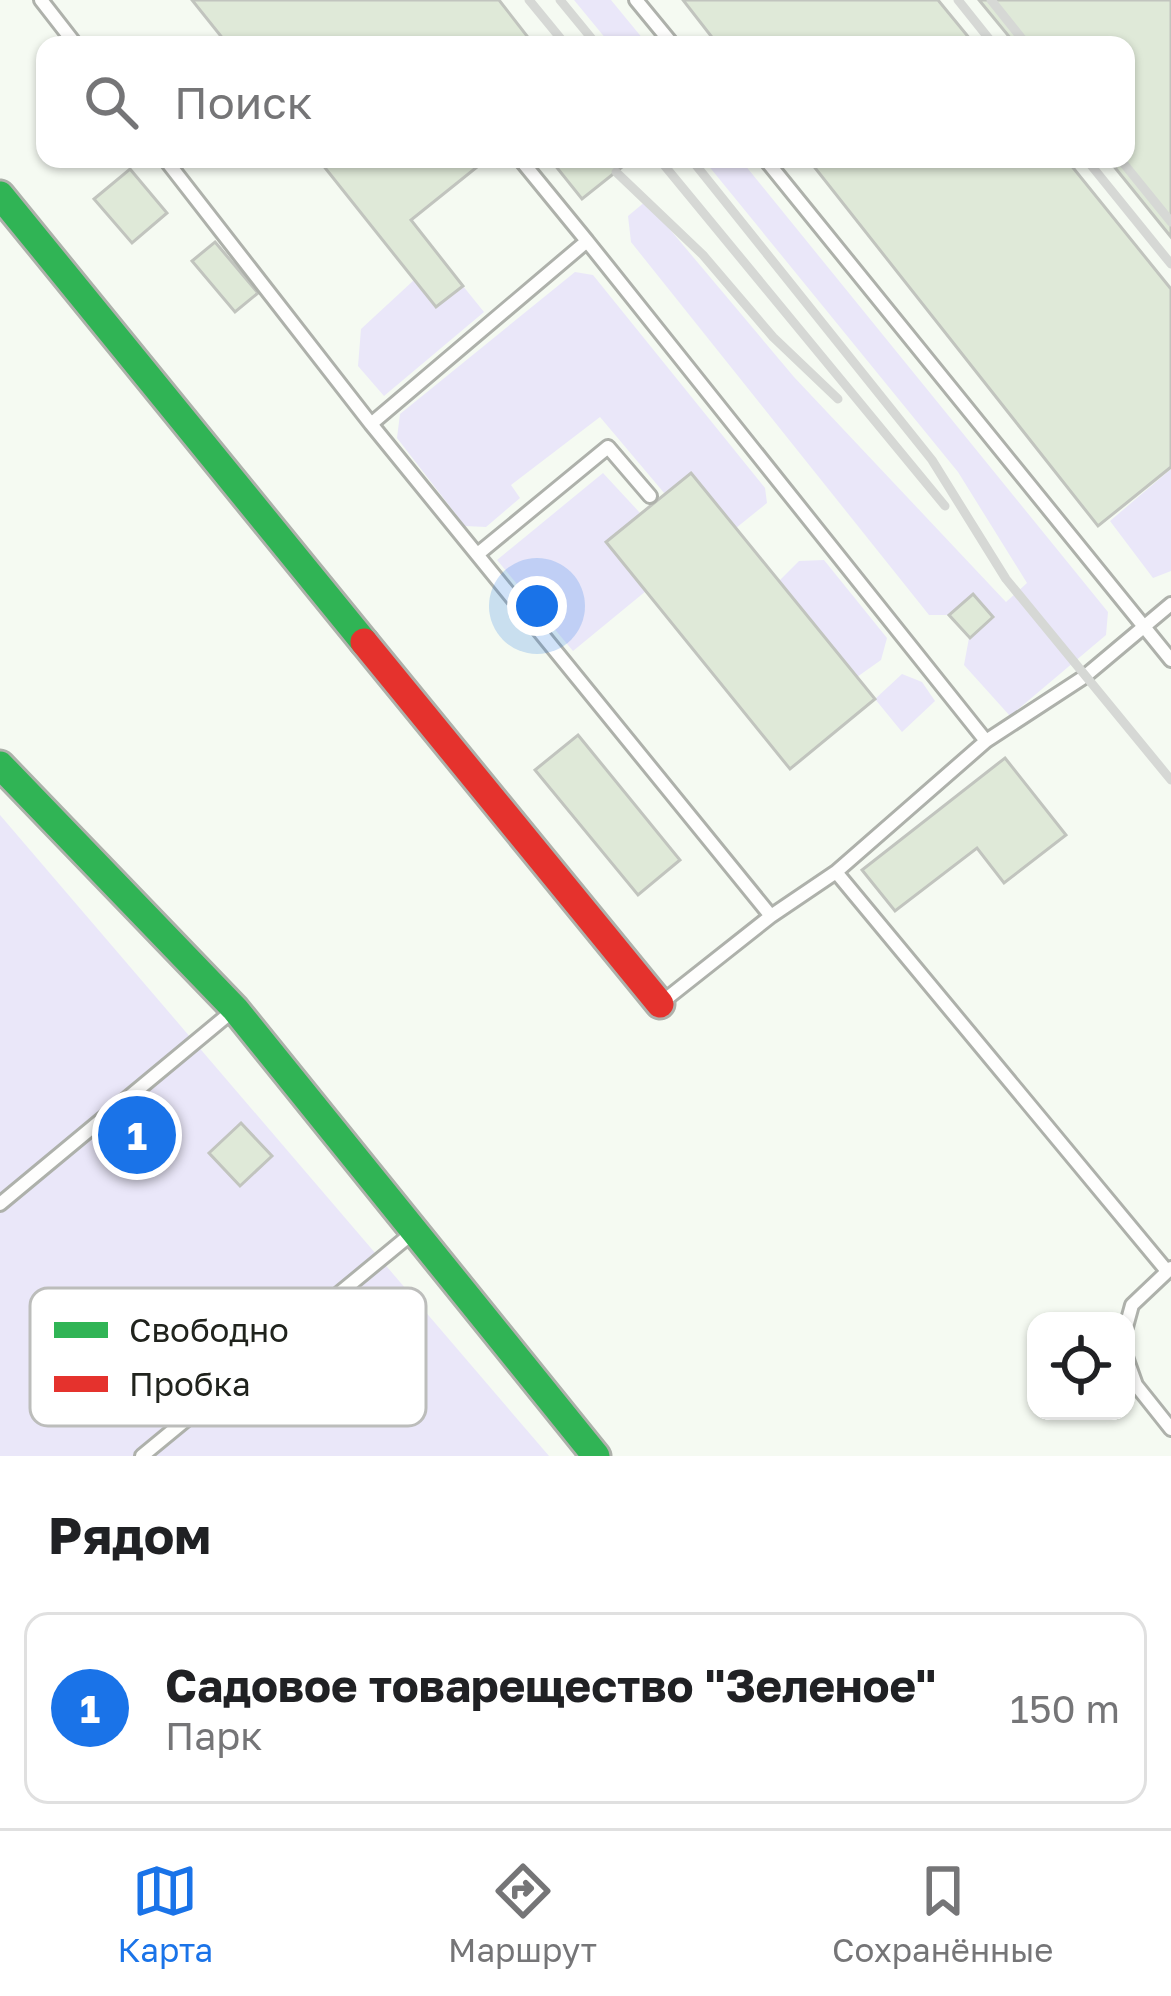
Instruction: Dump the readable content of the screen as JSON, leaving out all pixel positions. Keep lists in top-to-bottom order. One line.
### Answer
{"legend":["Свободно","Пробка"],"page":{"search":"Поиск","pins":"1","heading":"Рядом","list":[{"mark":"1","name":"Садовое товарещество \"Зеленое\"","note":"Парк","value":"150 m"}],"nav":["Карта","Маршрут","Сохранённые"]}}
